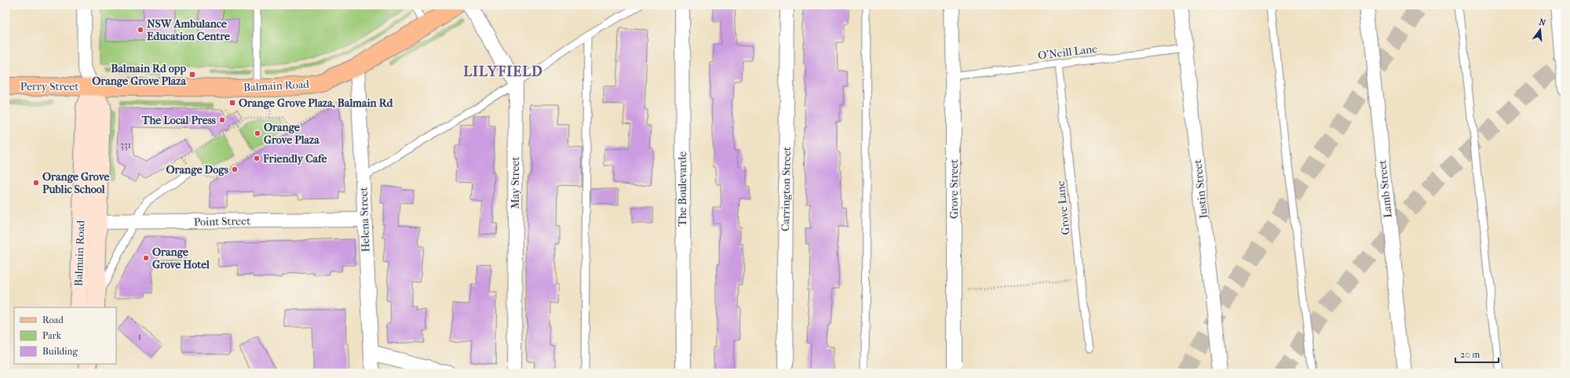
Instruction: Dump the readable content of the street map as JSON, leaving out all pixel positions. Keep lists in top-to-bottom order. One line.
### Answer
{"streets":{"main road":["Balmain Road","Perry Street"],"street":["May Street","The Boulevarde","Carrington Street","Grove Street","Justin Street","Lamb Street","Helena Street","Point Street"],"lane":["O'Neill Lane","Grove Lane"]},"crossings":[["O'Neill Lane","Grove Street"],["O'Neill Lane","Justin Street"],["O'Neill Lane","Grove Lane"],["Balmain Road","Perry Street"],["Balmain Road","Helena Street"],["Balmain Road","Point Street"],["Helena Street","Point Street"]],"districts":["LILYFIELD"],"places":{"other":["NSW Ambulance Education Centre","The Local Press","Orange Grove Plaza","Friendly Cafe","Orange Dogs","Orange Grove Public School","Orange Grove Hotel"],"transit":["Balmain Rd opp Orange Grove Plaza","Orange Grove Plaza, Balmain Rd"]},"house_numbers":["331","1"],"legend":["Road","Park","Building"],"scale_bar":"20 m","north":"top"}
